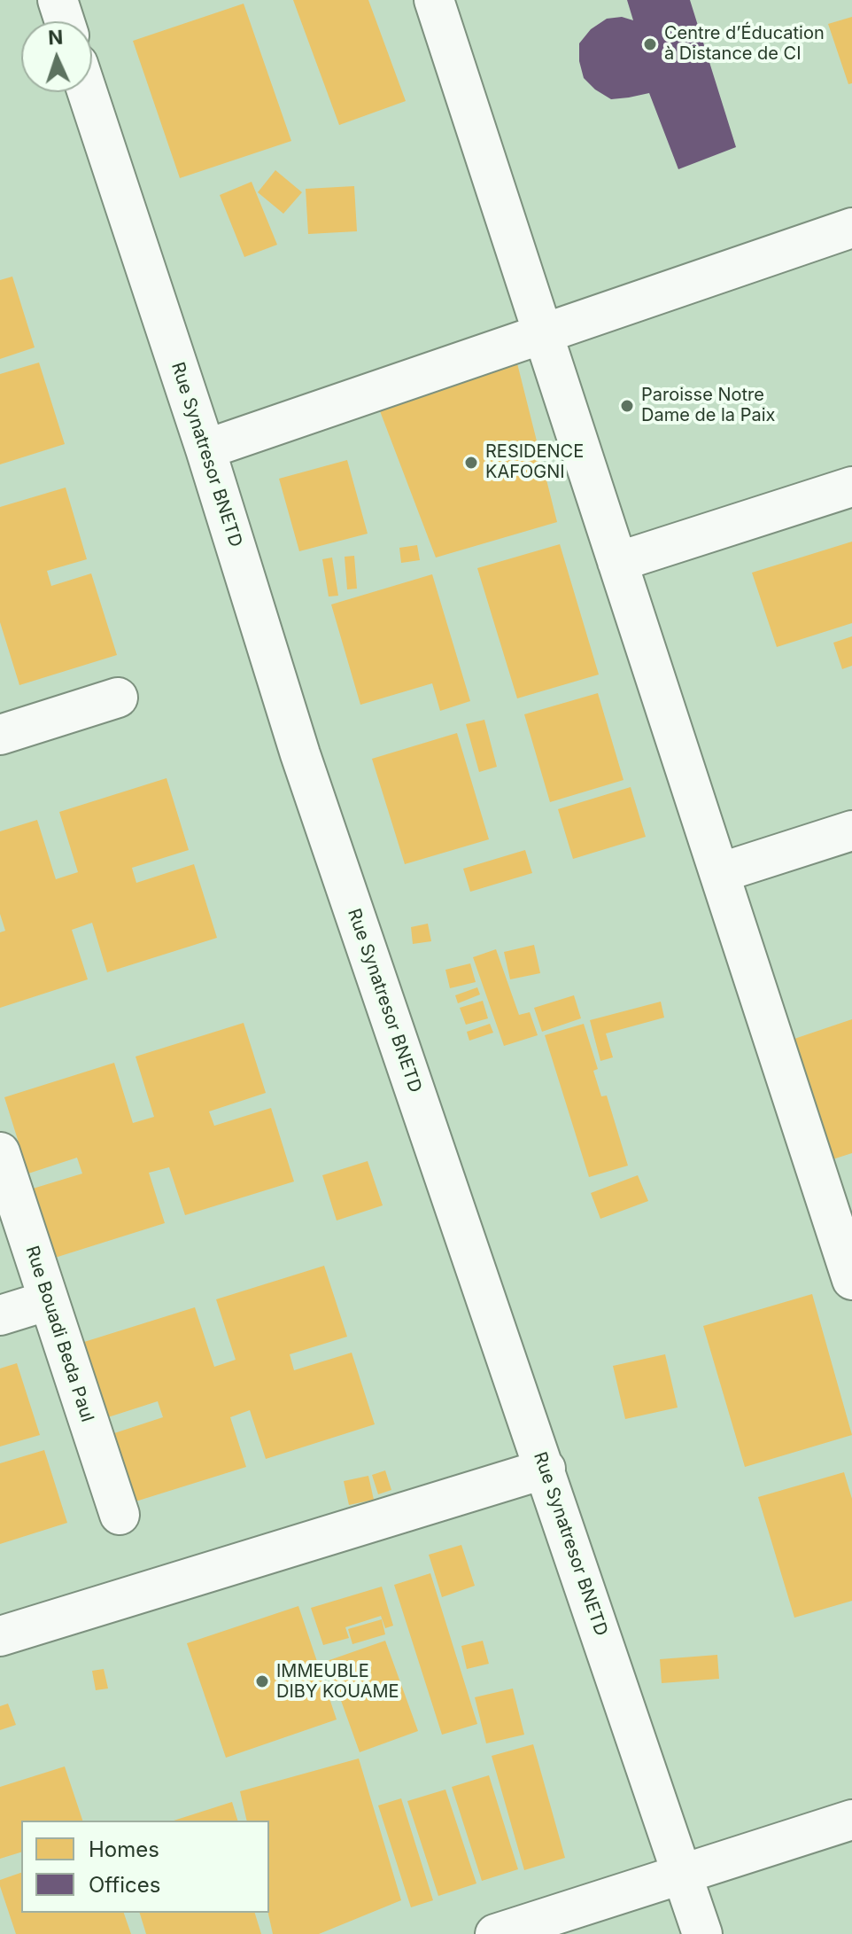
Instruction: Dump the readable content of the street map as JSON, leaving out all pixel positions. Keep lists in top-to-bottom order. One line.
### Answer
{"streets":{"street":["Rue Synatresor BNETD","Rue Bouadi Beda Paul"]},"places":["Centre d’Éducation à Distance de CI","Paroisse Notre Dame de la Paix","RESIDENCE KAFOGNI","IMMEUBLE DIBY KOUAME"],"legend":["Homes","Offices"],"north":"top"}
